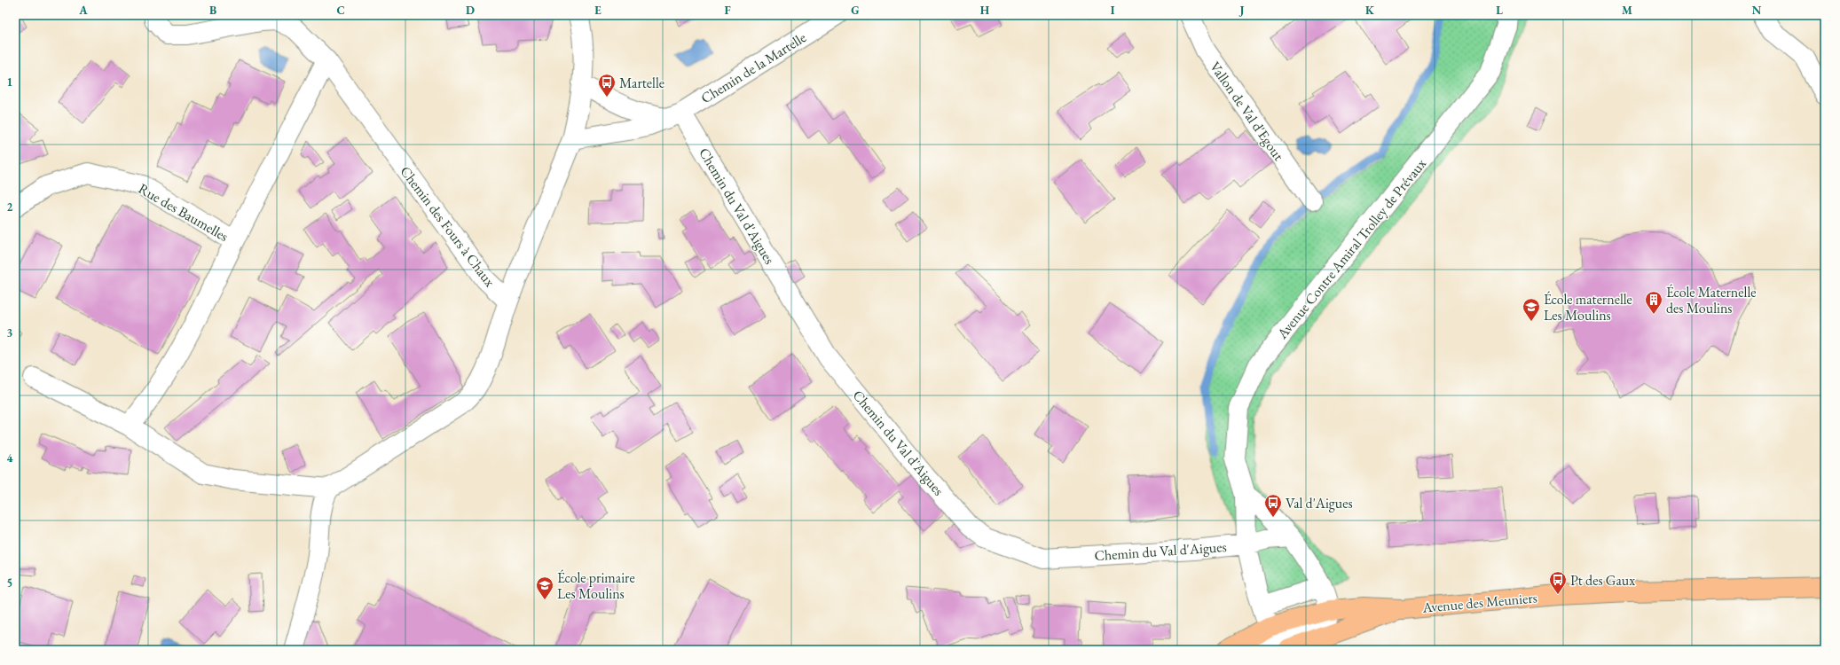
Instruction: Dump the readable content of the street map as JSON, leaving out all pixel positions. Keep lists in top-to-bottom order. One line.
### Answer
{"streets":{"main road":["Avenue des Meuniers"],"street":["Chemin de la Martelle","Vallon de Val d'Egout","Chemin du Val d'Aigues","Rue des Baumelles","Chemin des Fours à Chaux","Avenue Contre Amiral Trolley de Prévaux"]},"crossings":[["Chemin de la Martelle","Chemin du Val d'Aigues"],["Chemin du Val d'Aigues","Avenue Contre Amiral Trolley de Prévaux"],["Rue des Baumelles","Chemin des Fours à Chaux"],["Avenue Contre Amiral Trolley de Prévaux","Avenue des Meuniers"]],"places":{"bus stop":["Martelle","Val d'Aigues","Pt des Gaux"],"building":["École Maternelle des Moulins"],"school or university":["École maternelle Les Moulins","École primaire Les Moulins"]},"grid":{"columns":["A","B","C","D","E","F","G","H","I","J","K","L","M","N"],"rows":["1","2","3","4","5"]}}
